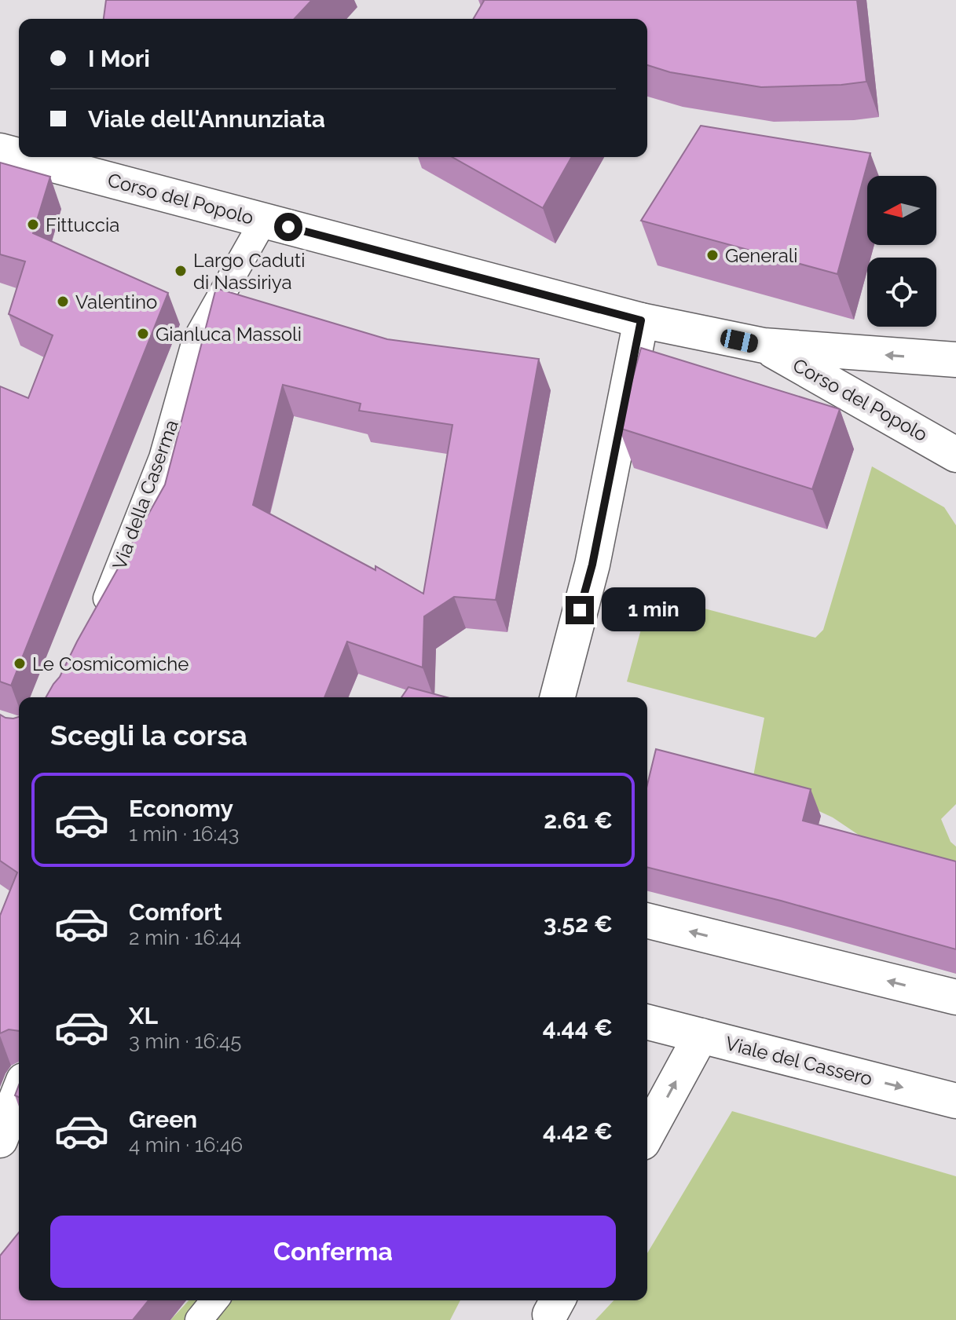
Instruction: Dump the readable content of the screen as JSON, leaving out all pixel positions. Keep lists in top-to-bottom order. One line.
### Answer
{"streets":{"street":["Corso del Popolo","Via della Caserma","Viale del Cassero"]},"crossings":[["Corso del Popolo","Via della Caserma"]],"places":["Fittuccia","Generali","Largo Caduti di Nassiriya","Valentino","Gianluca Massoli","Le Cosmicomiche"],"north":"left","page":{"banner":["I Mori","Viale dell'Annunziata"],"bubble":"1 min","heading":"Scegli la corsa","list":[{"name":"Economy","note":"1 min · 16:43","value":"2.61 €"},{"name":"Comfort","note":"2 min · 16:44","value":"3.52 €"},{"name":"XL","note":"3 min · 16:45","value":"4.44 €"},{"name":"Green","note":"4 min · 16:46","value":"4.42 €"}],"buttons":"Conferma"}}
